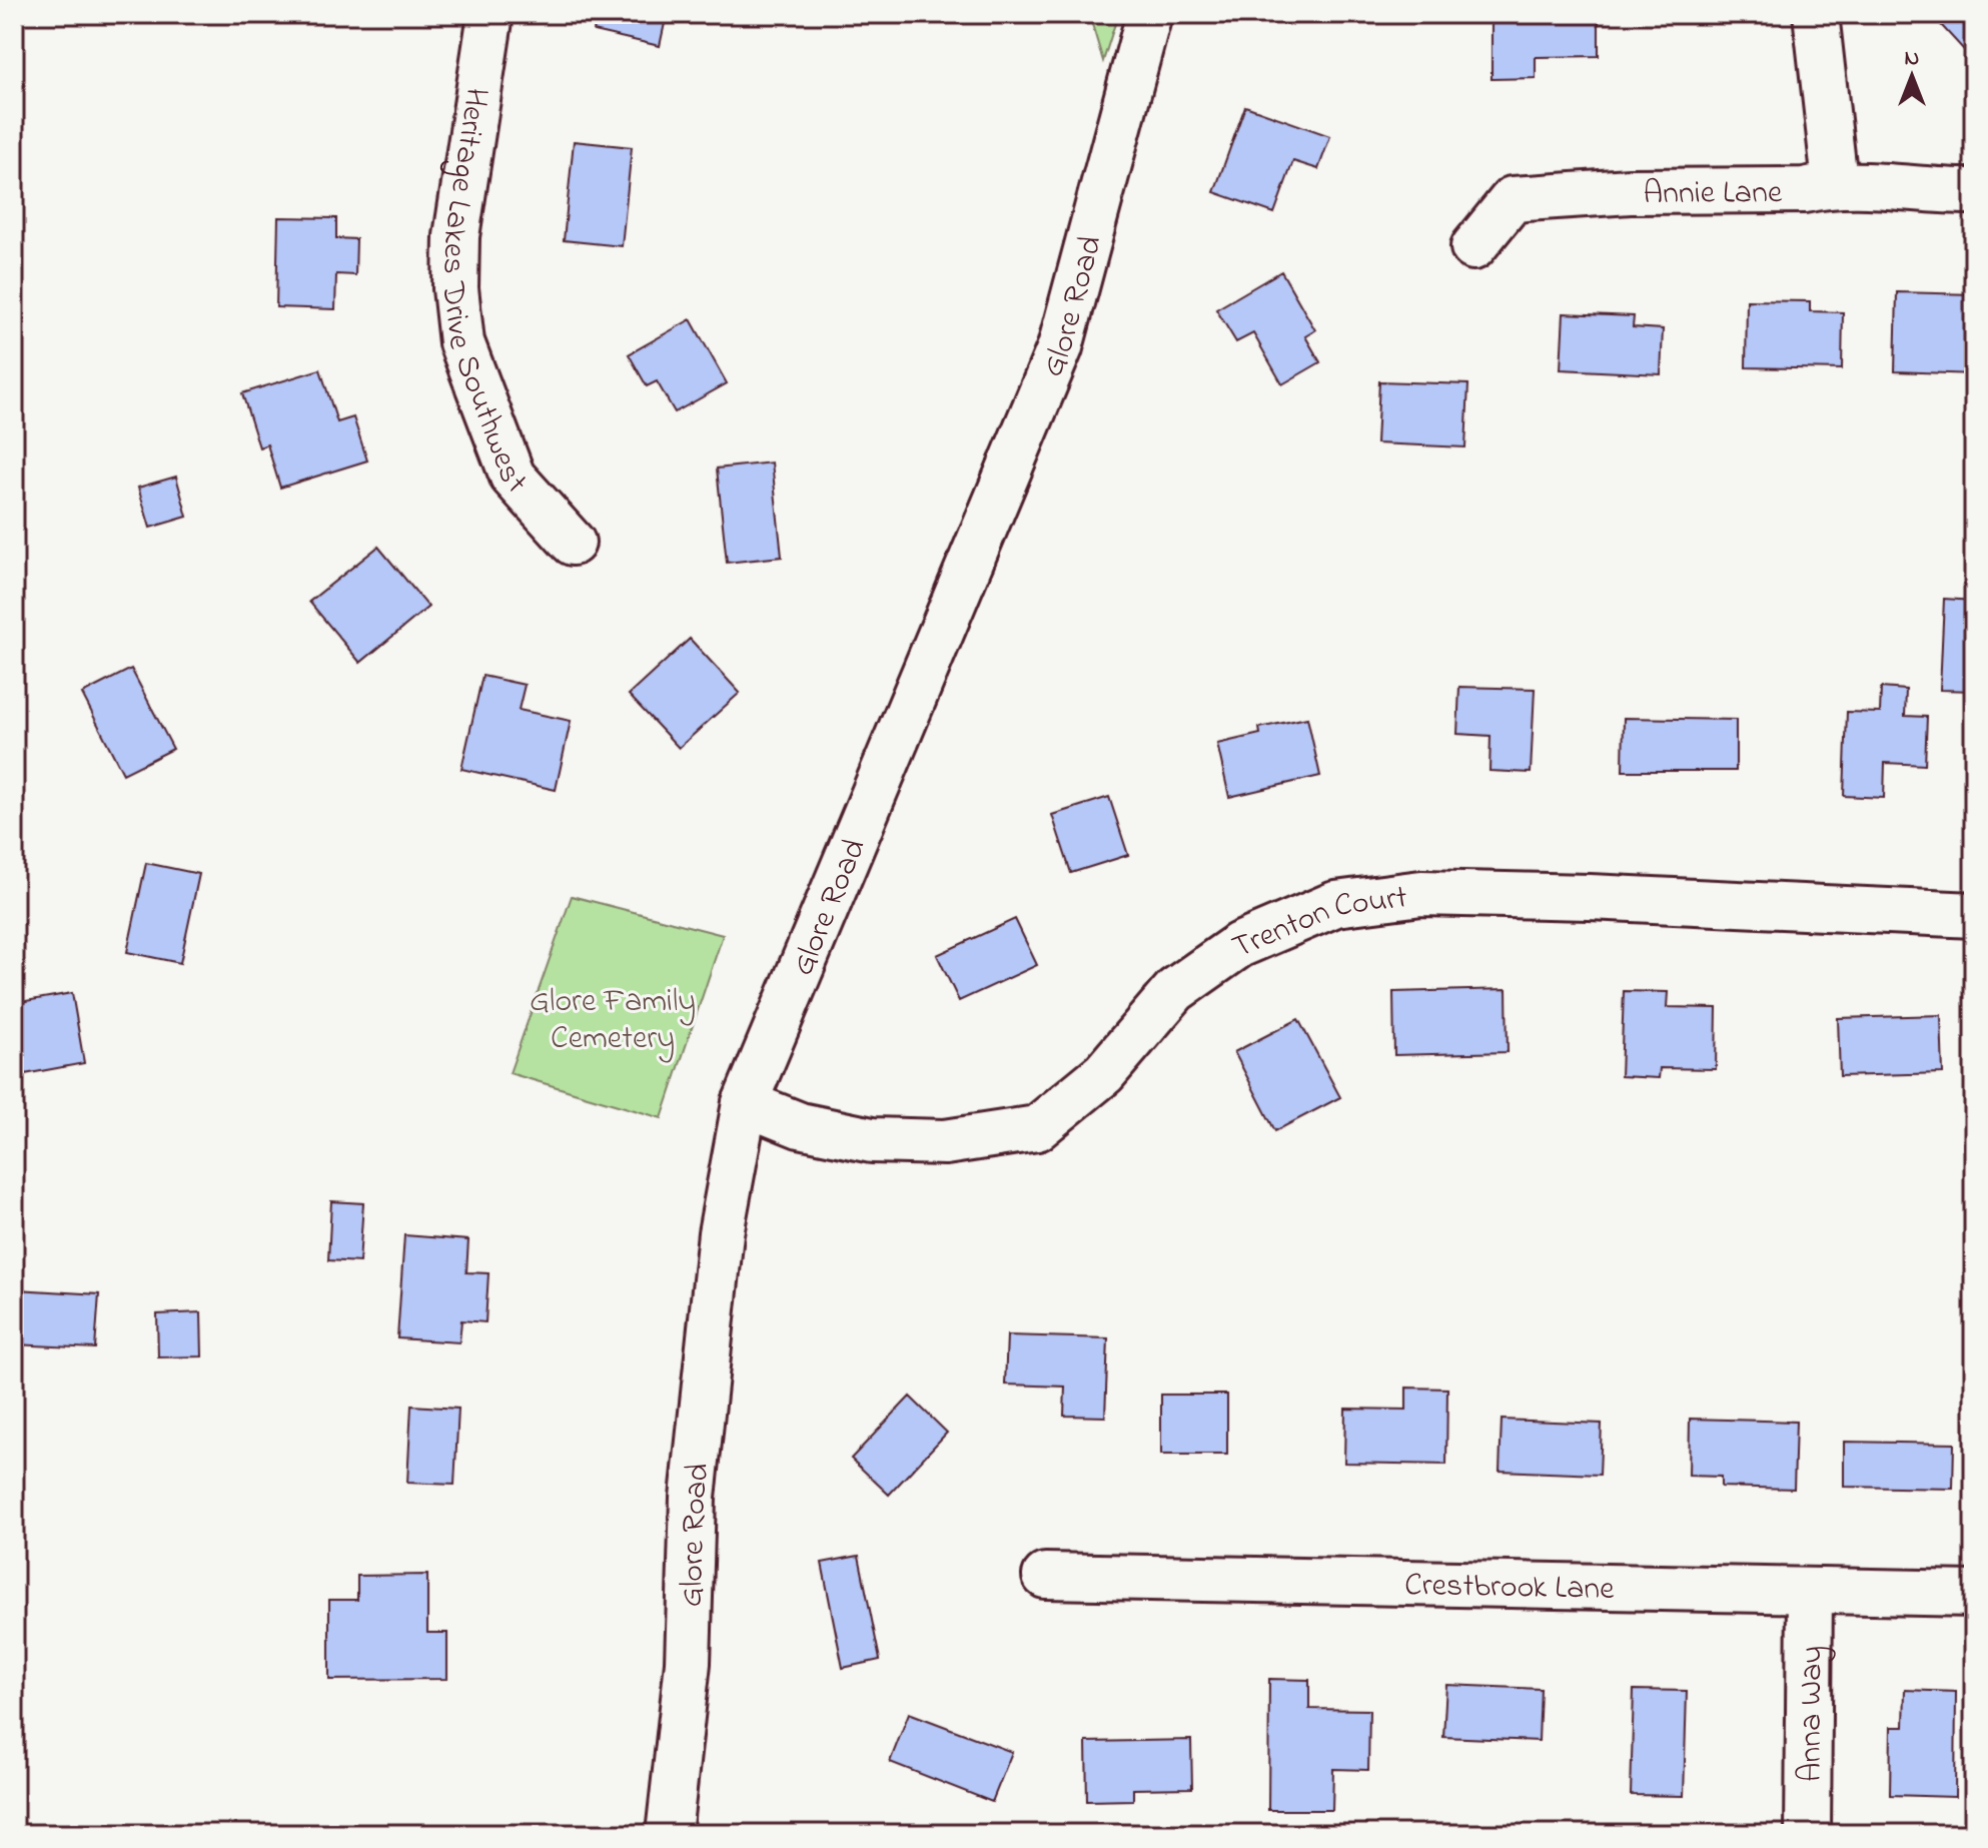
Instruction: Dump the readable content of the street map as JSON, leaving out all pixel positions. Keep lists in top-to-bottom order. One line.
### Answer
{"streets":{"street":["Annie Lane","Heritage Lakes Drive Southwest","Glore Road","Trenton Court","Crestbrook Lane","Anna Way"]},"crossings":[["Glore Road","Trenton Court"],["Crestbrook Lane","Anna Way"]],"parks":["Glore Family Cemetery"],"north":"top"}
